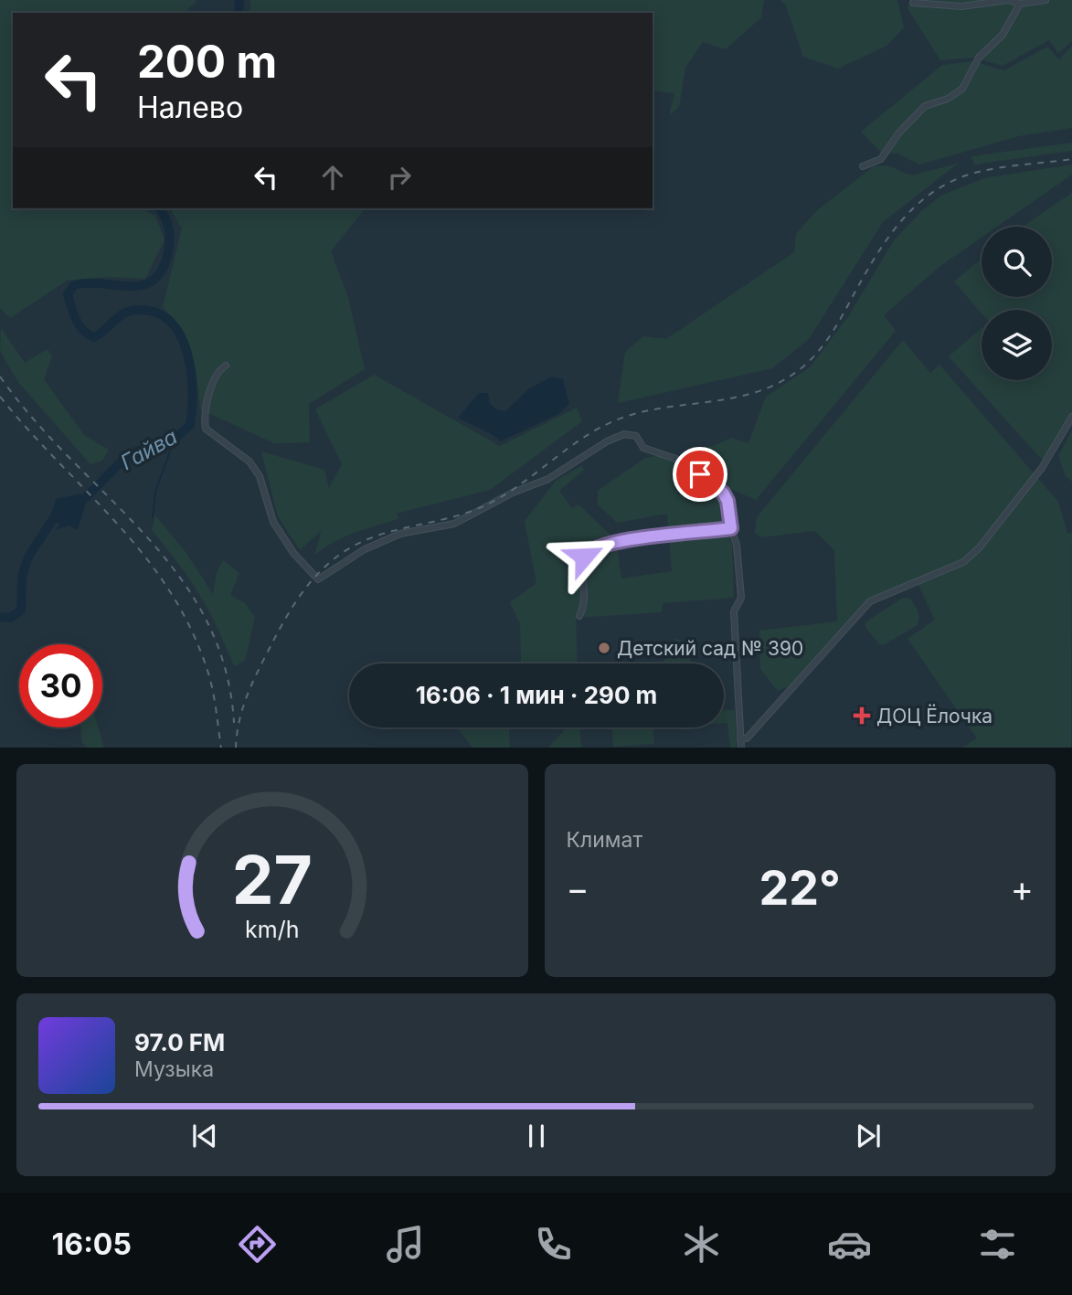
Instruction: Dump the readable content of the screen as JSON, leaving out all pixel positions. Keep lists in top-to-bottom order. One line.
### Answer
{"water":["Гайва"],"places":{"other":["Детский сад № 390"],"health":["ДОЦ Ёлочка"]},"page":{"turn":["200 m","Налево"],"limit":"30","trip":"16:06 · 1 мин · 290 m","tile":"Климат","heat":["−","22°","+"],"song":["97.0 FM","Музыка"],"tabs":"16:05","gauge":["27","km/h"]}}
